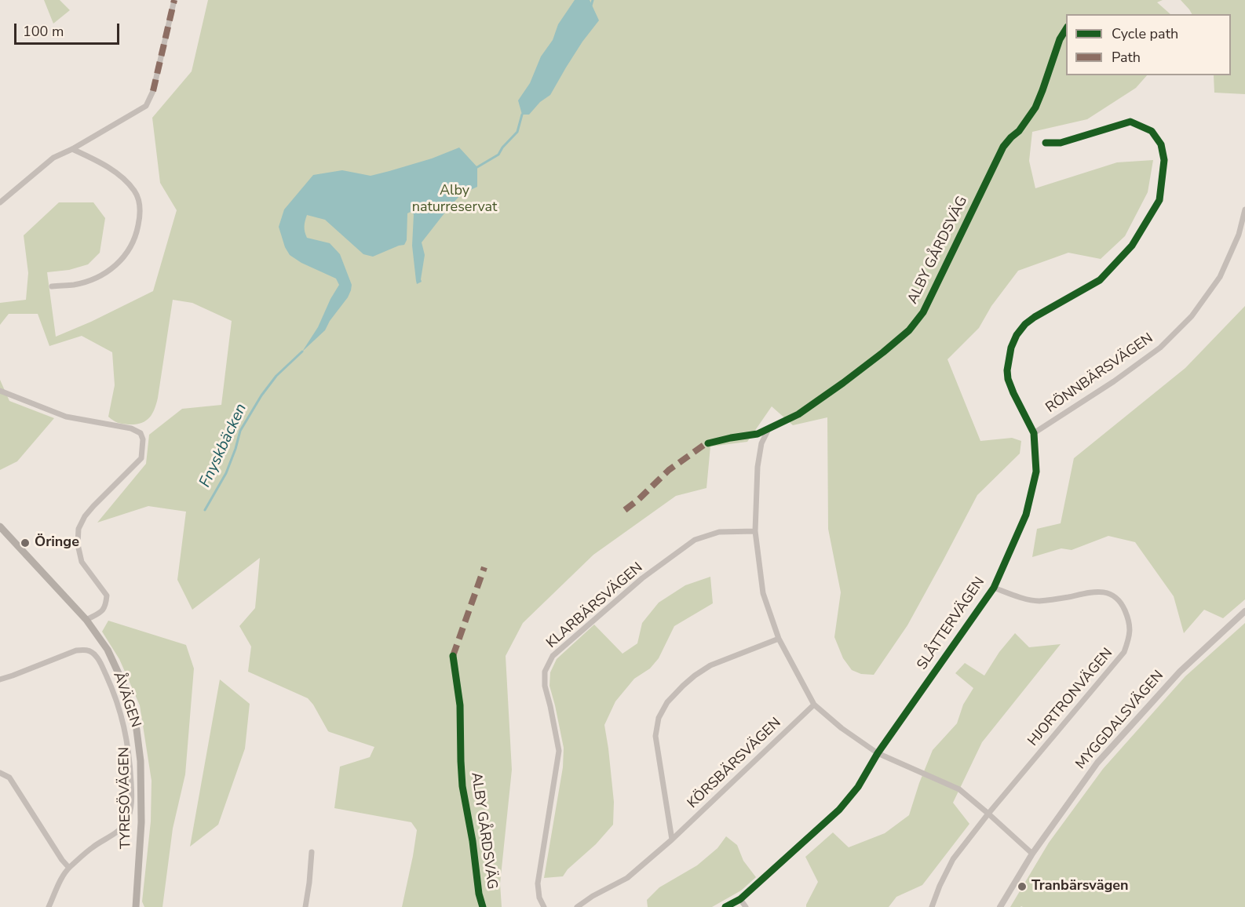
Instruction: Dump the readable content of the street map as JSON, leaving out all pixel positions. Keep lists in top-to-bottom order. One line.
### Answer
{"streets":{"main road":["TYRESÖVÄGEN"],"street":["RÖNNBÄRSVÄGEN","KLARBÄRSVÄGEN","SLÅTTERVÄGEN","HJORTRONVÄGEN","ÅVÄGEN","MYGGDALSVÄGEN","KÖRSBÄRSVÄGEN"],"cycle path":["ALBY GÅRDSVÄG"]},"crossings":[["RÖNNBÄRSVÄGEN","SLÅTTERVÄGEN"],["SLÅTTERVÄGEN","HJORTRONVÄGEN"]],"water":["Fnyskbäcken"],"parks":["Alby naturreservat"],"places":["Öringe","Tranbärsvägen"],"legend":["Cycle path","Path"],"scale_bar":"100 m"}
